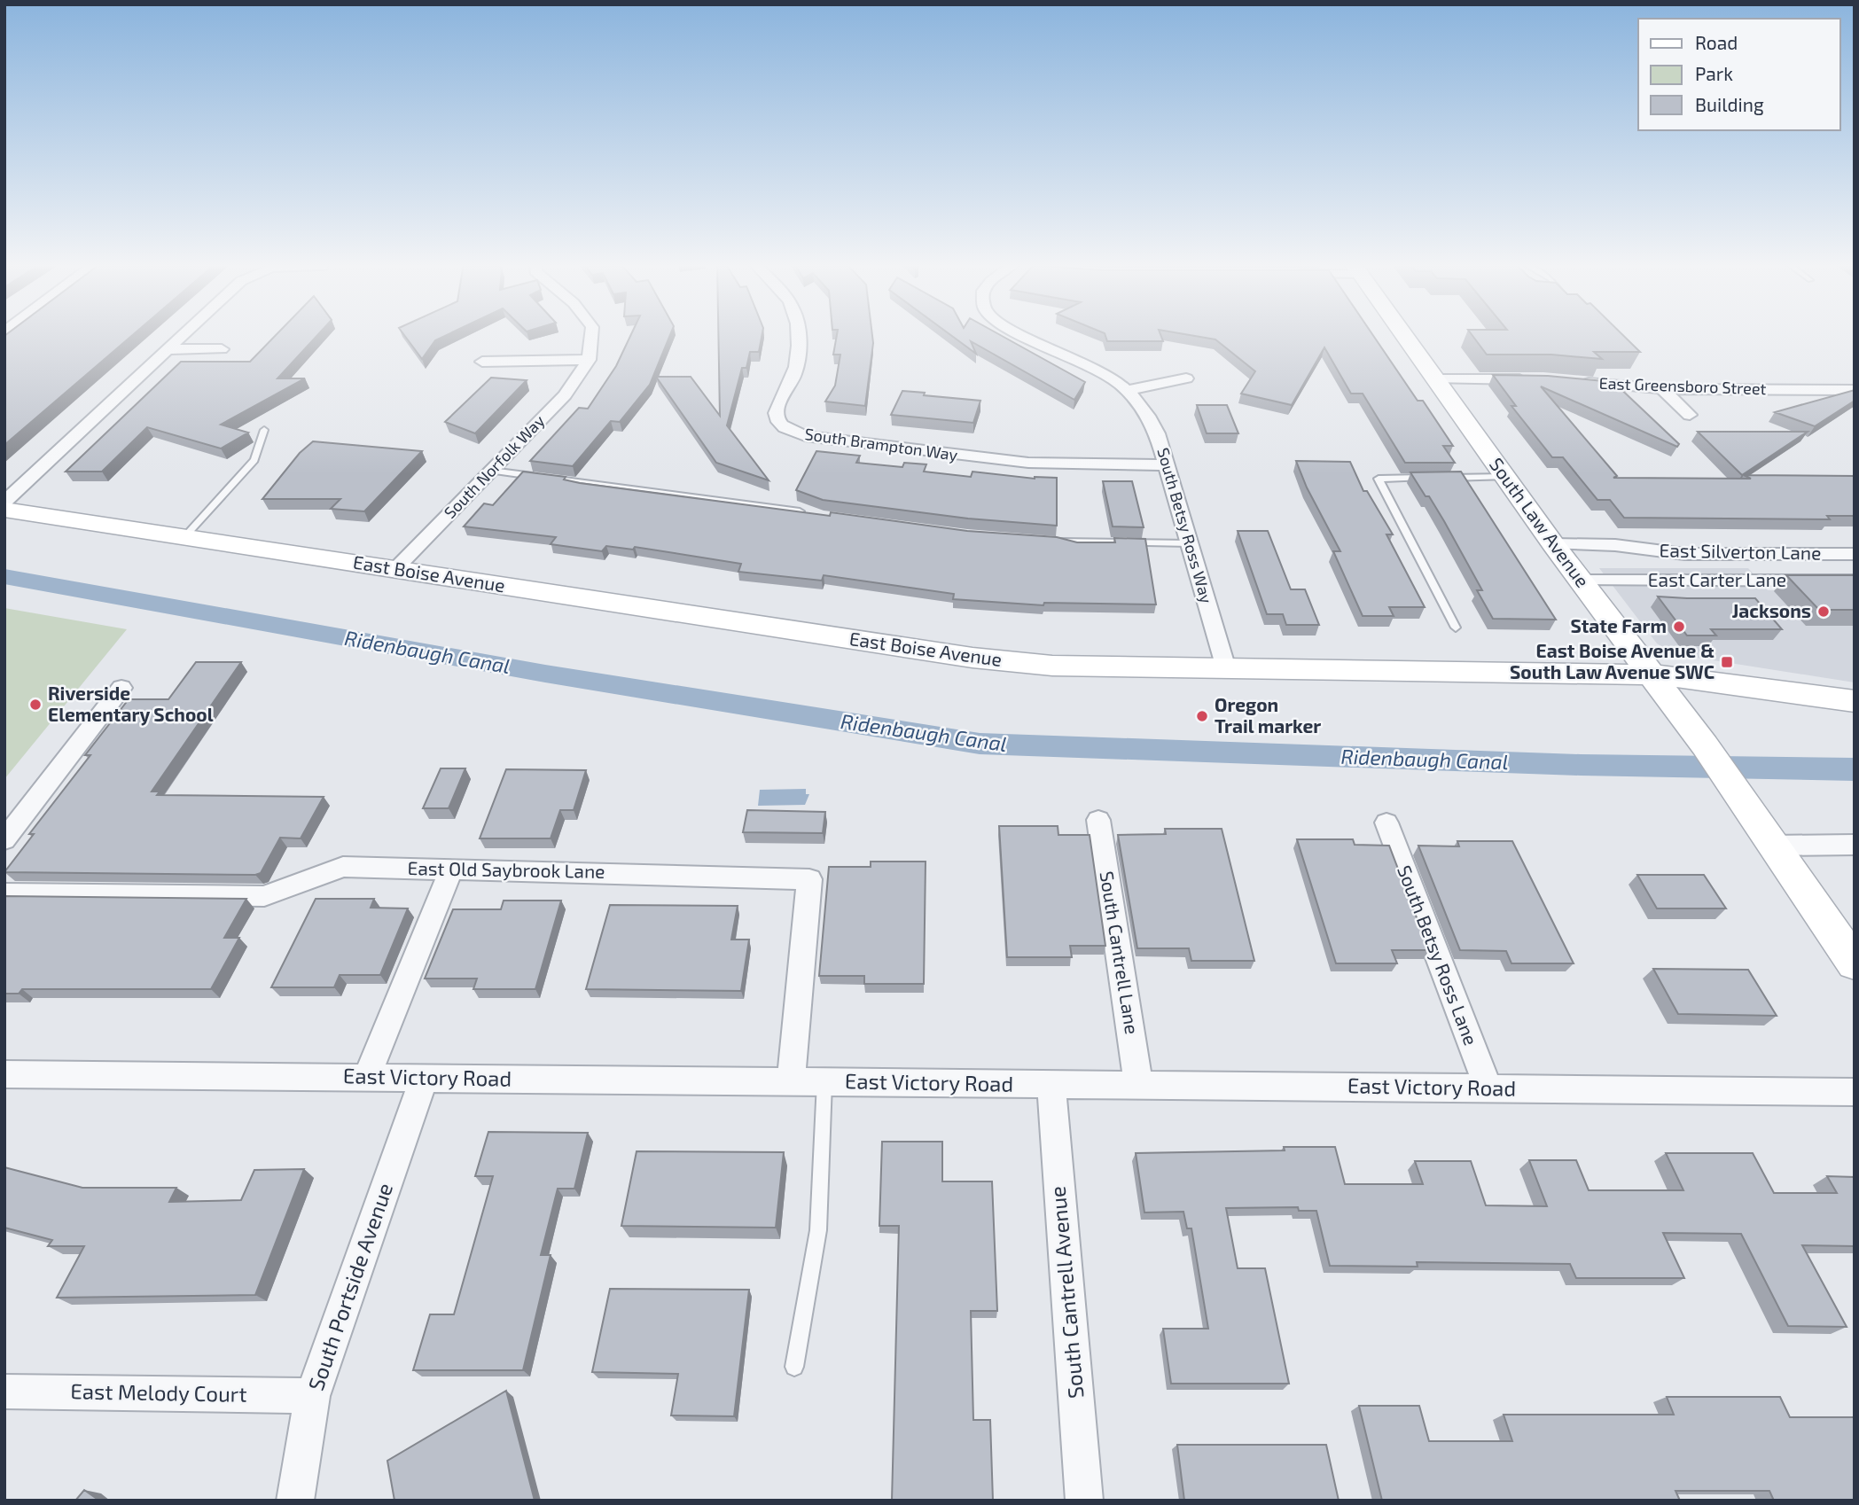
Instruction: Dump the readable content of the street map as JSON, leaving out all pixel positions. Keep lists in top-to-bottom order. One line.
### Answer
{"streets":{"street":["East Greensboro Street","South Brampton Way","South Norfolk Way","South Law Avenue","South Betsy Ross Way","East Silverton Lane","East Boise Avenue","East Carter Lane","East Old Saybrook Lane","South Cantrell Lane","South Betsy Ross Lane","East Victory Road","South Portside Avenue","South Cantrell Avenue","East Melody Court"]},"crossings":[["South Brampton Way","South Betsy Ross Way"],["South Norfolk Way","East Boise Avenue"],["South Law Avenue","East Silverton Lane"],["South Law Avenue","East Boise Avenue"],["South Law Avenue","East Carter Lane"],["South Betsy Ross Way","East Boise Avenue"],["East Old Saybrook Lane","East Victory Road"],["South Cantrell Lane","East Victory Road"],["South Betsy Ross Lane","East Victory Road"],["East Victory Road","South Portside Avenue"],["East Victory Road","South Cantrell Avenue"],["South Portside Avenue","East Melody Court"]],"water":["Ridenbaugh Canal"],"places":{"other":["Jacksons","State Farm","Riverside Elementary School","Oregon Trail marker"],"transit":["East Boise Avenue & South Law Avenue SWC"]},"legend":["Road","Park","Building"]}
